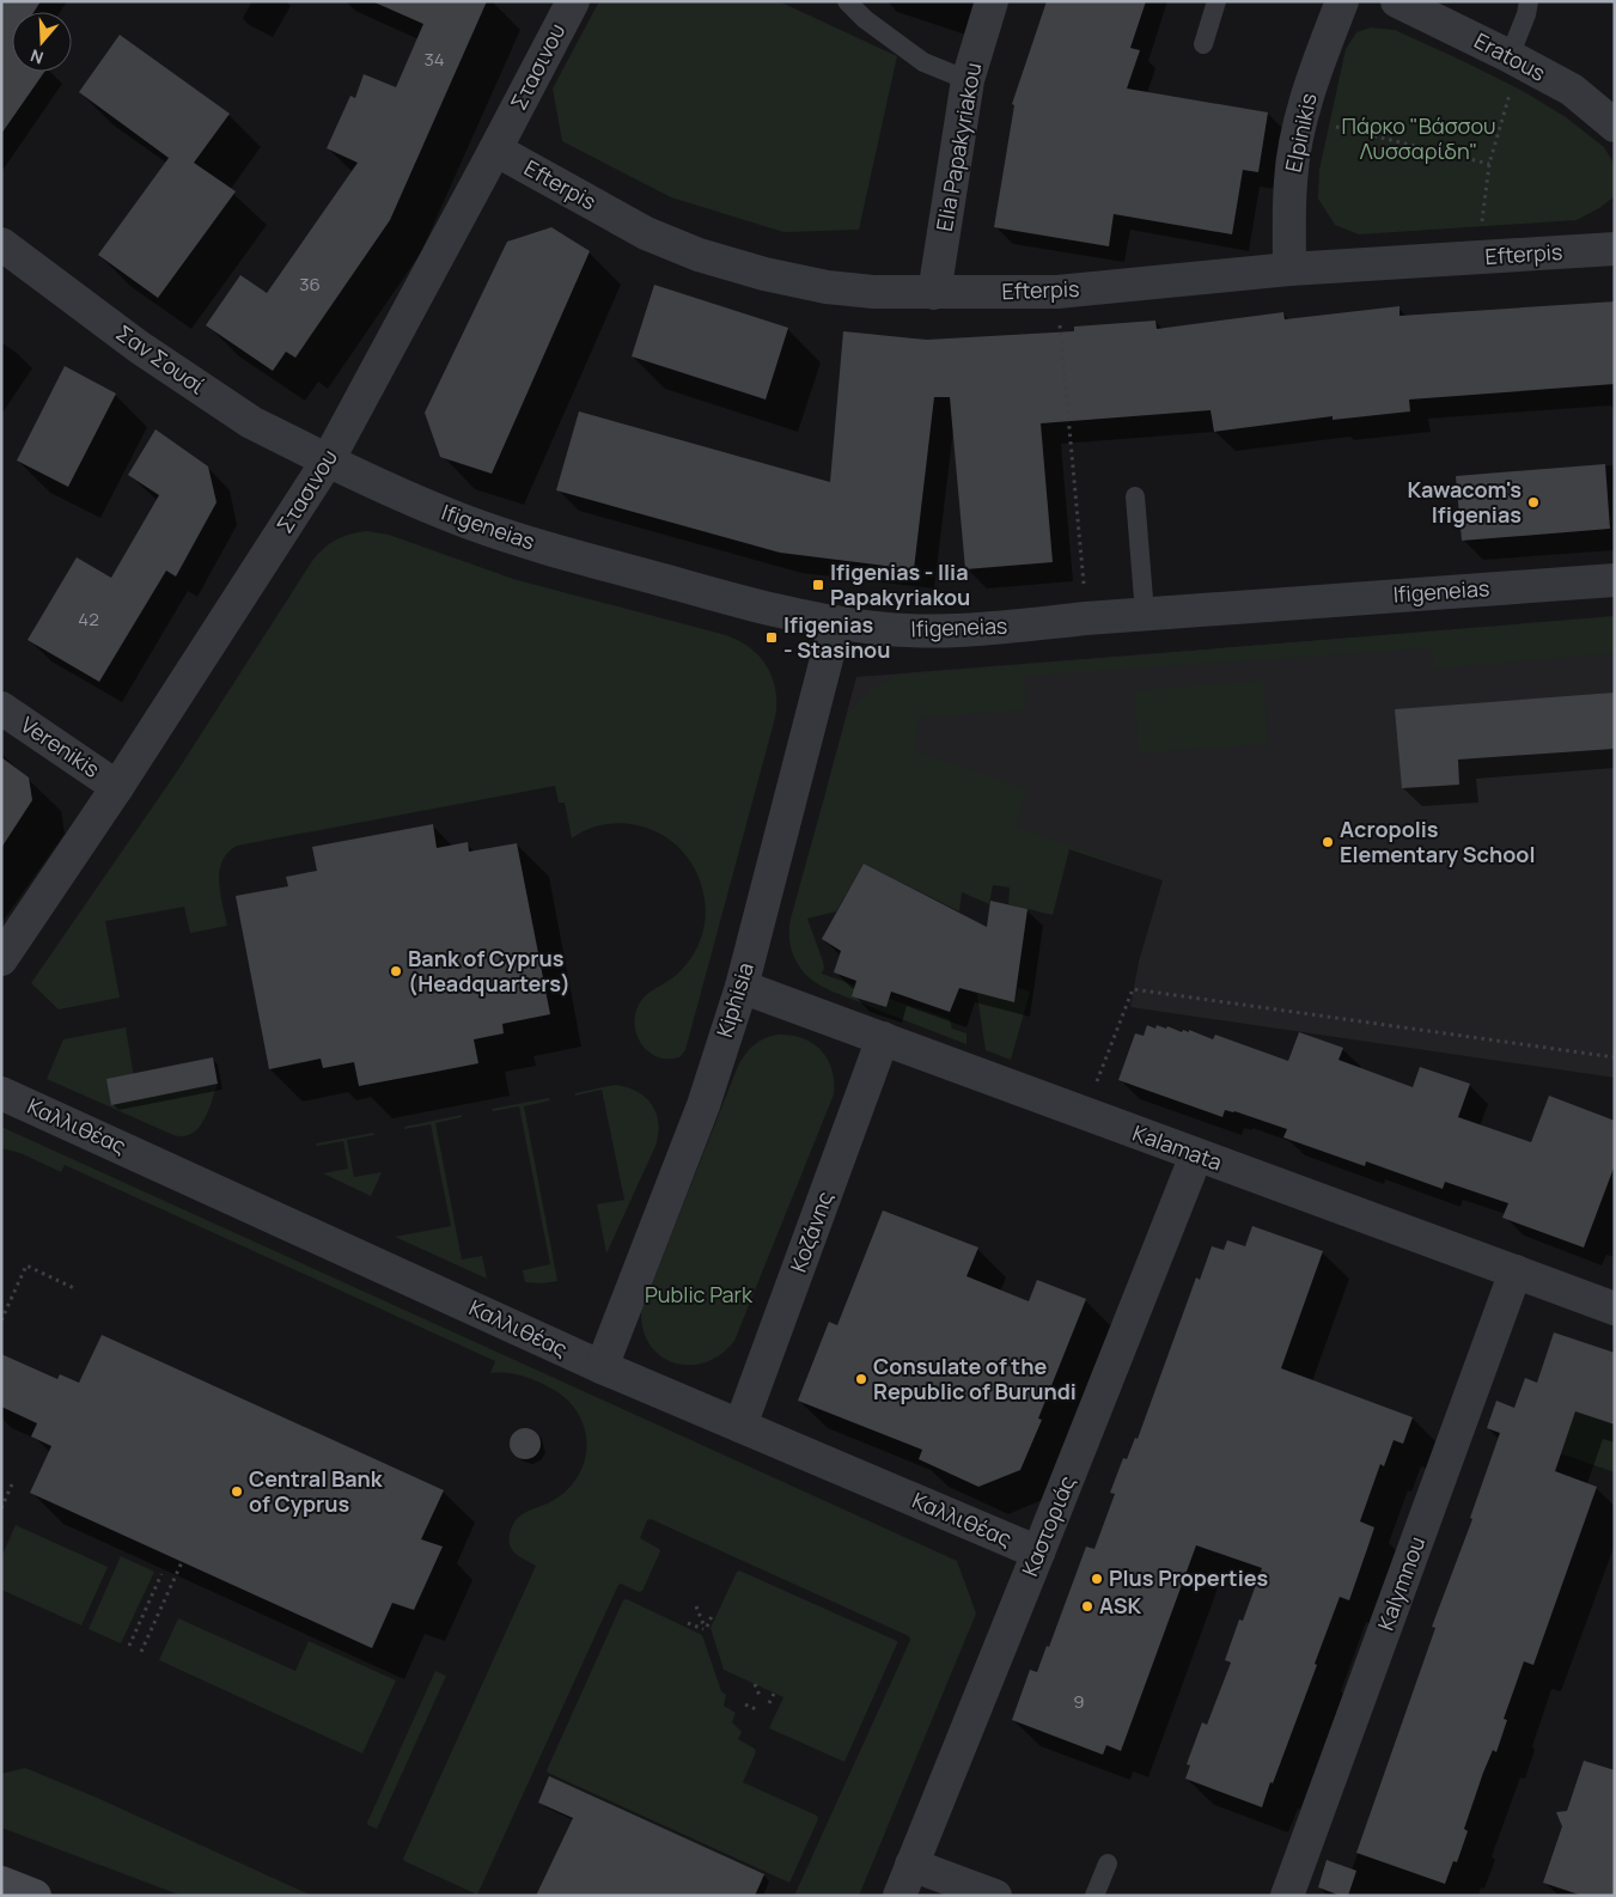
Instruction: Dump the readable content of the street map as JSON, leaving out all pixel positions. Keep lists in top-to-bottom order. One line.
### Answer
{"streets":{"street":["Eratous","Στασινου","Elpinikis","Elia Papakyriakou","Efterpis","Σαν Σουσί","Ifigeneias","Verenikis","Kiphisia","Καλλιθέας","Kalamata","Κοζάνης","Καστοριάς","Kalymnou"]},"crossings":[["Στασινου","Efterpis"],["Στασινου","Σαν Σουσί"],["Στασινου","Ifigeneias"],["Στασινου","Verenikis"],["Elpinikis","Efterpis"],["Elia Papakyriakou","Efterpis"],["Σαν Σουσί","Ifigeneias"],["Ifigeneias","Kiphisia"],["Kiphisia","Καλλιθέας"],["Kiphisia","Kalamata"],["Καλλιθέας","Κοζάνης"],["Καλλιθέας","Καστοριάς"],["Kalamata","Κοζάνης"],["Kalamata","Καστοριάς"],["Kalamata","Kalymnou"]],"parks":["Πάρκο \"Βάσσου Λυσσαρίδη\"","Public Park"],"places":{"other":["Kawacom's Ifigenias","Acropolis Elementary School","Bank of Cyprus (Headquarters)","Consulate of the Republic of Burundi","Central Bank of Cyprus","Plus Properties","ASK"],"transit":["Ifigenias - Ilia Papakyriakou","Ifigenias - Stasinou"]},"house_numbers":["34","36","42","9"],"north":"bottom"}
